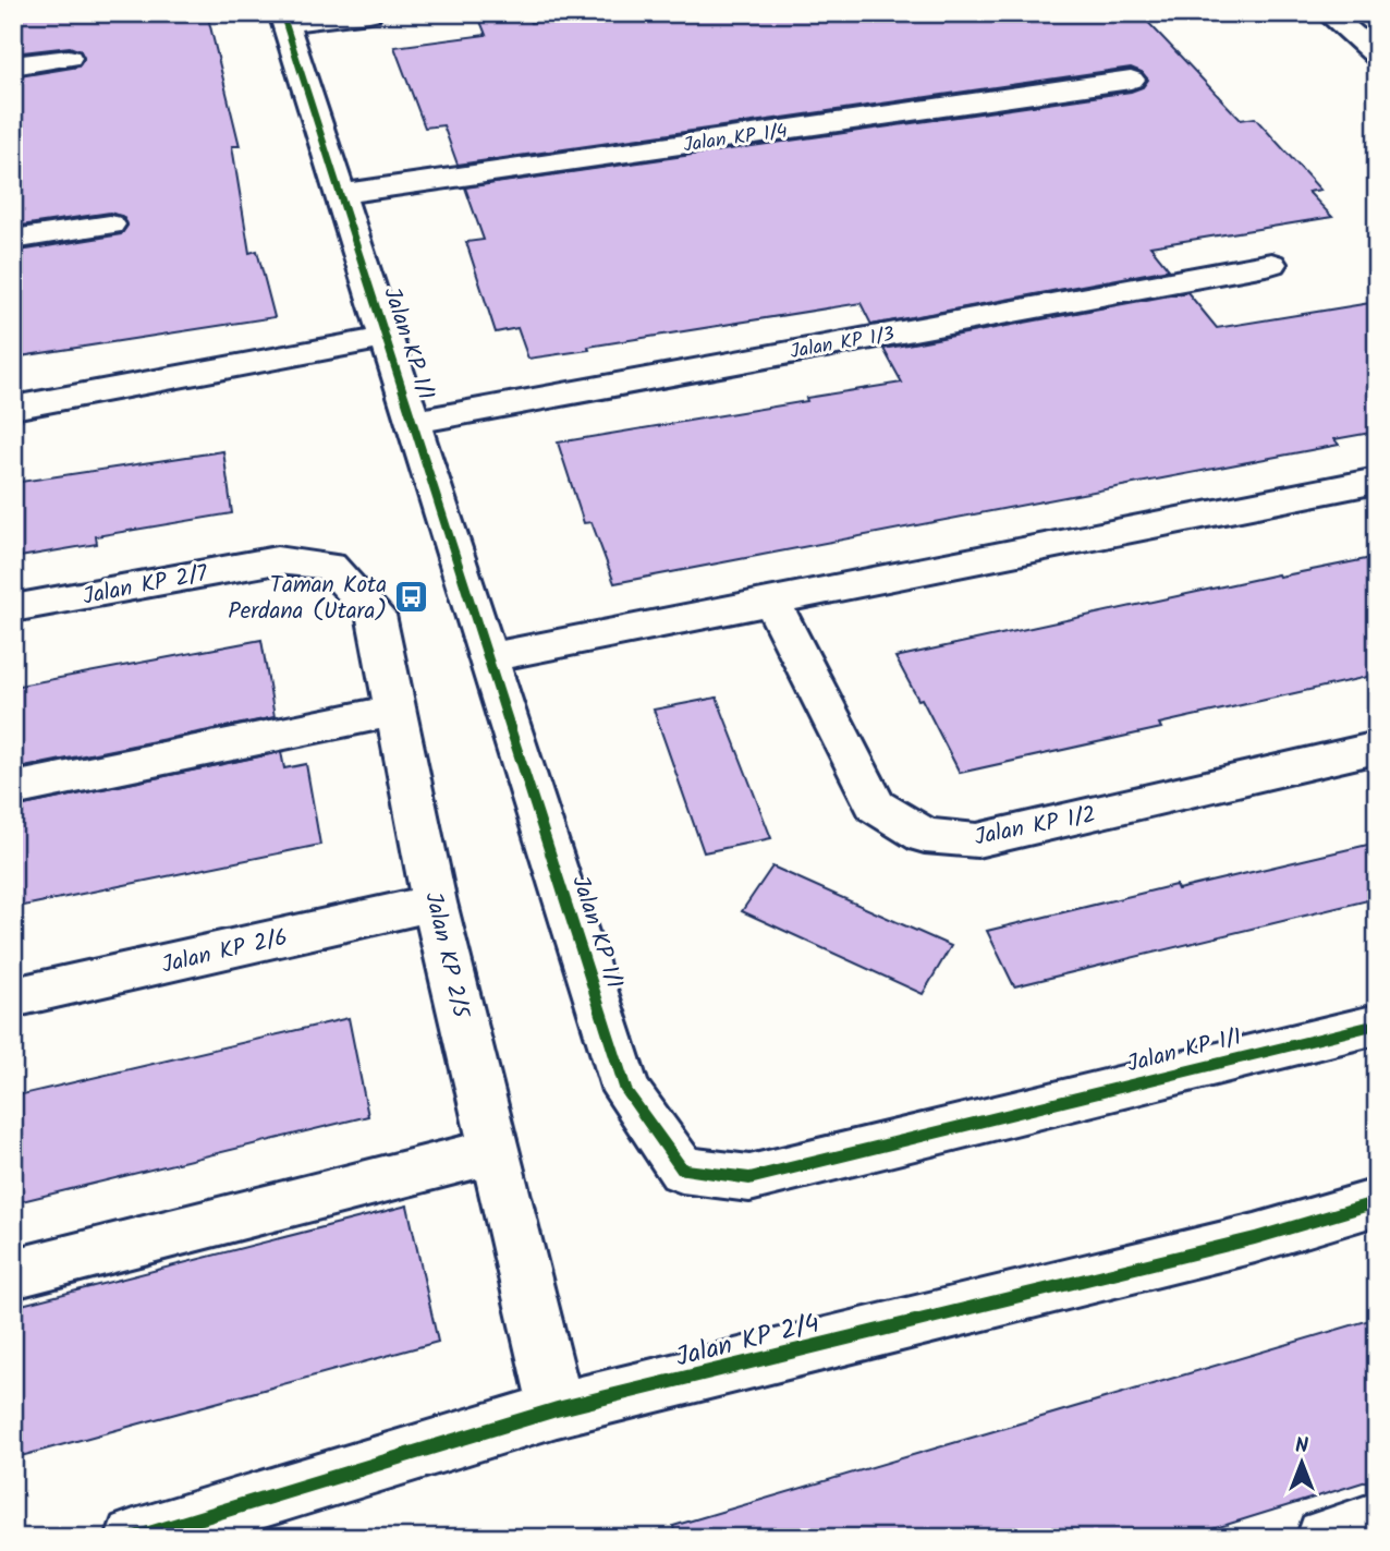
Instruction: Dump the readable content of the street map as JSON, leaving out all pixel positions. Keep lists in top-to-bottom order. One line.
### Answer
{"streets":{"street":["Jalan KP 1/4","Jalan KP 1/3","Jalan KP 1/1","Jalan KP 2/7","Jalan KP 1/2","Jalan KP 2/6","Jalan KP 2/5","Jalan KP 2/4"]},"crossings":[["Jalan KP 1/4","Jalan KP 1/1"],["Jalan KP 1/3","Jalan KP 1/1"],["Jalan KP 2/7","Jalan KP 2/5"],["Jalan KP 2/6","Jalan KP 2/5"],["Jalan KP 2/5","Jalan KP 2/4"]],"places":{"bus stop":["Taman Kota Perdana (Utara)"]},"north":"top"}
